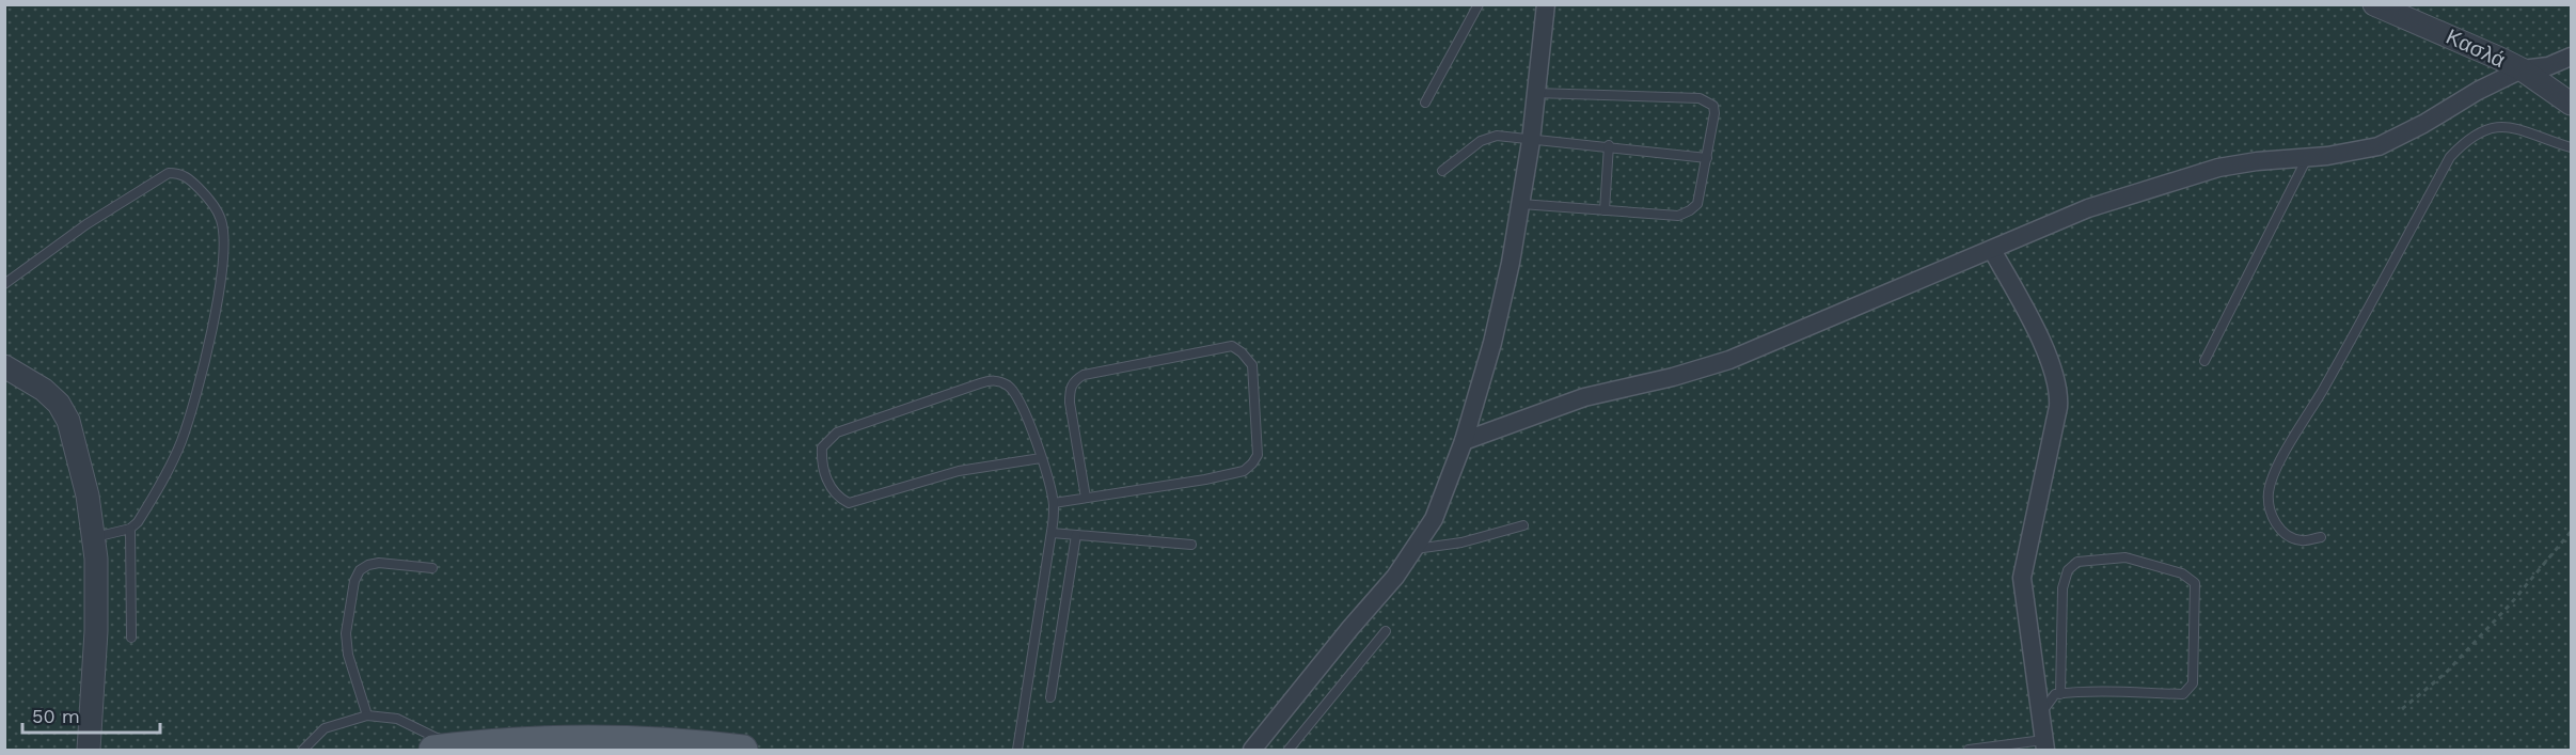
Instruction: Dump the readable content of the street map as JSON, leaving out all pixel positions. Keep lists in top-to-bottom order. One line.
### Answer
{"streets":{"street":["Κασλά"]},"scale_bar":"50 m"}
